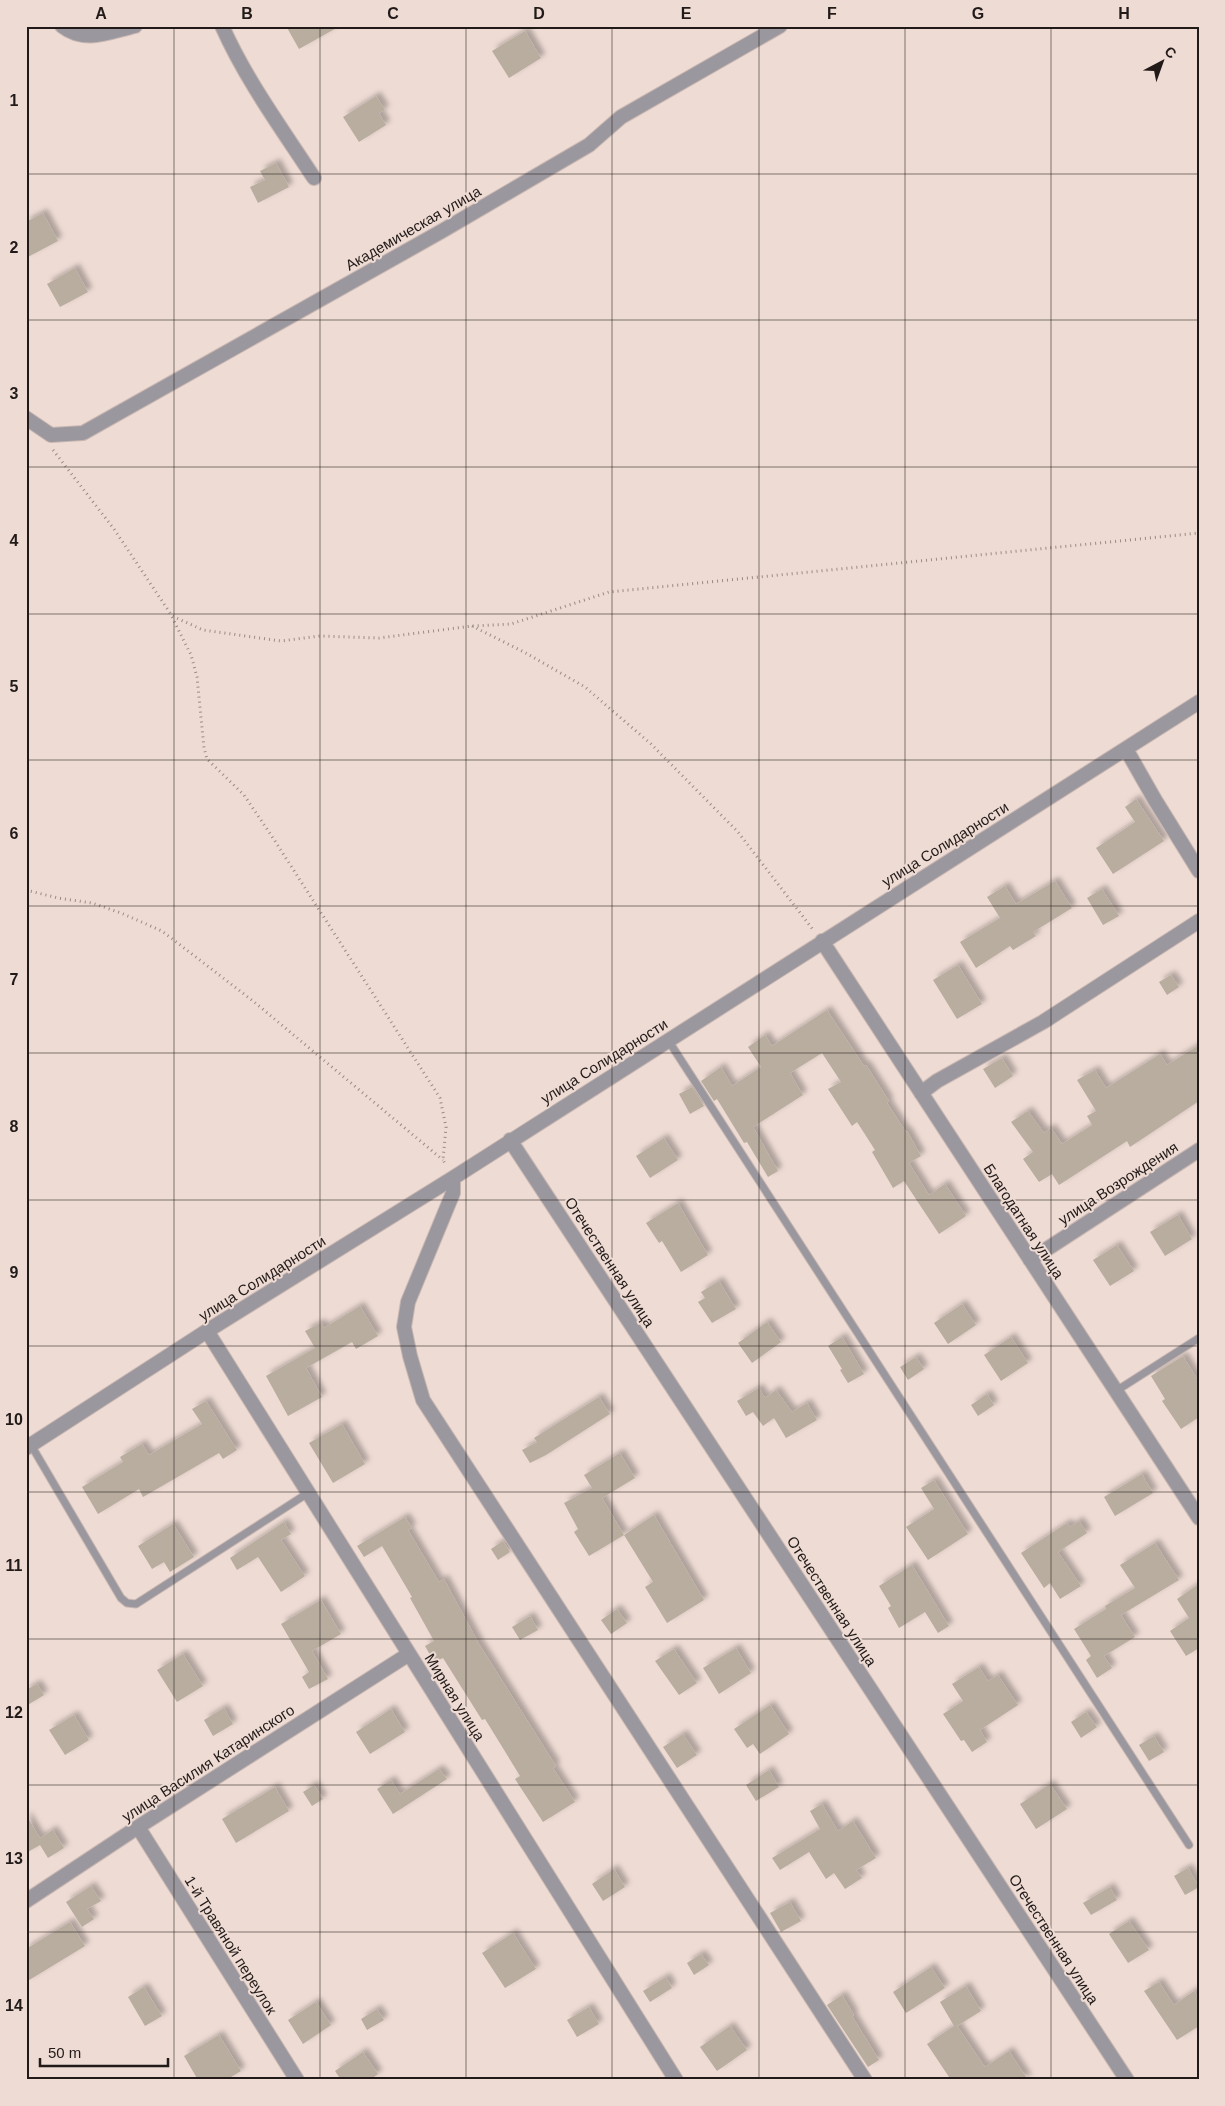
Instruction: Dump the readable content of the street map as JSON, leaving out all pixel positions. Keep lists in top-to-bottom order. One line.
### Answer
{"streets":{"street":["Академическая улица","улица Солидарности","улица Возрождения","Благодатная улица","Отечественная улица","Мирная улица","улица Василия Катаринского","1-й Травяной переулок"]},"crossings":[["улица Солидарности","Благодатная улица"],["улица Солидарности","Отечественная улица"],["улица Солидарности","Мирная улица"],["улица Возрождения","Благодатная улица"],["Мирная улица","улица Василия Катаринского"],["улица Василия Катаринского","1-й Травяной переулок"]],"scale_bar":"50 m","north":"top right","grid":{"columns":["A","B","C","D","E","F","G","H"],"rows":["1","2","3","4","5","6","7","8","9","10","11","12","13","14"]}}
